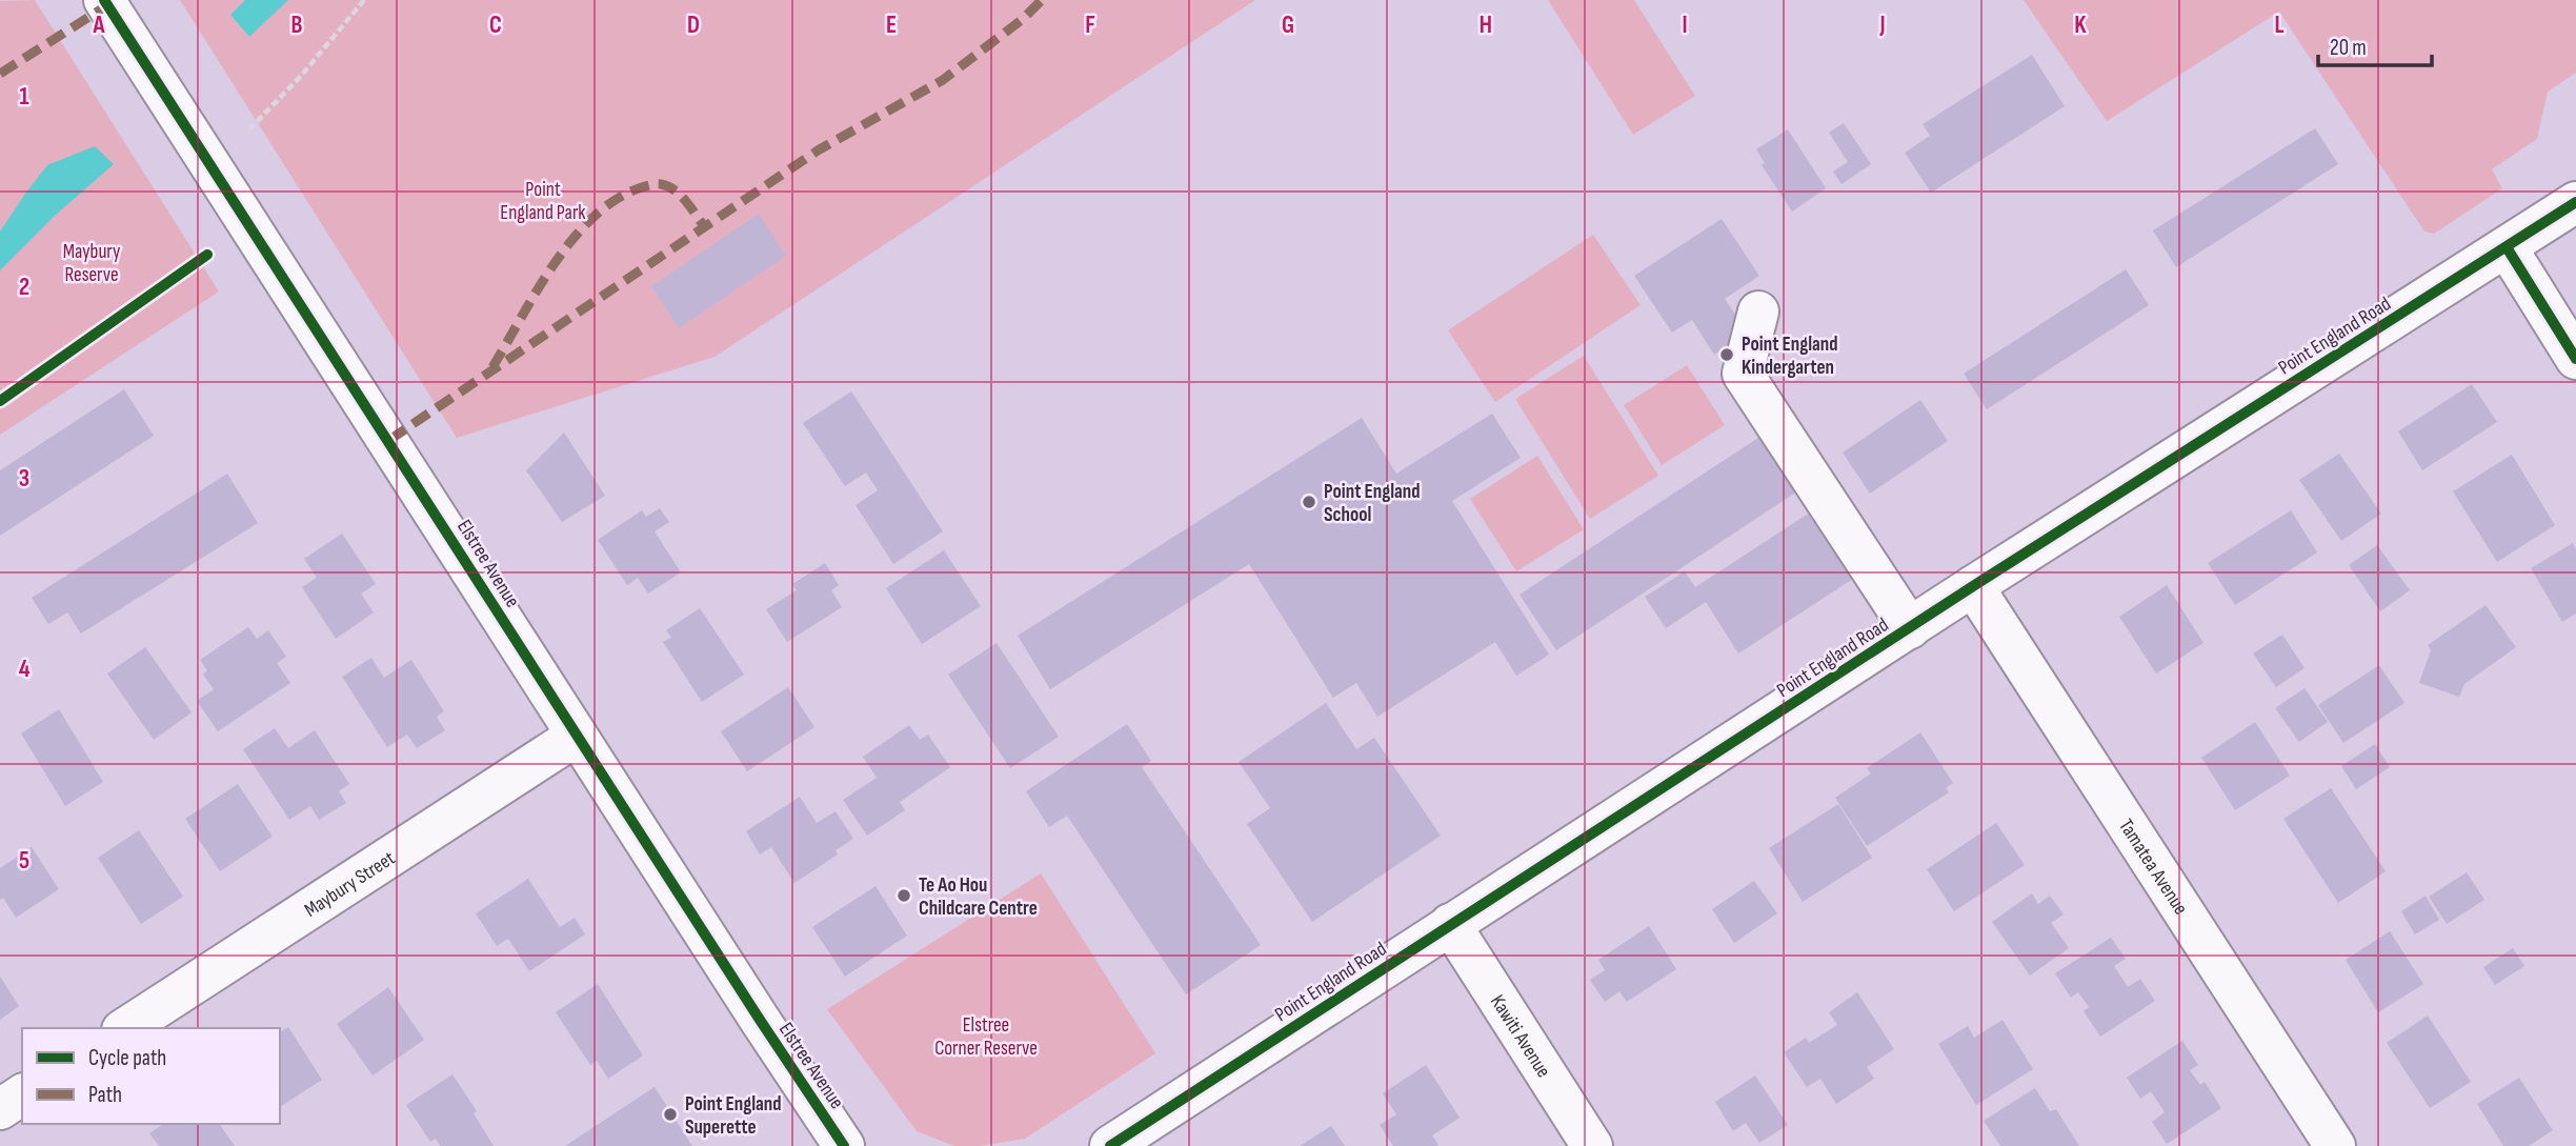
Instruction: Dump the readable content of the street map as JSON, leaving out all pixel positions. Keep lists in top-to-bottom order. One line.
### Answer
{"streets":{"street":["Point England Road","Elstree Avenue","Tamatea Avenue","Maybury Street","Kawiti Avenue"]},"crossings":[["Point England Road","Tamatea Avenue"],["Point England Road","Kawiti Avenue"],["Elstree Avenue","Maybury Street"]],"parks":["Point England Park","Maybury Reserve","Elstree Corner Reserve"],"places":["Point England Kindergarten","Point England School","Te Ao Hou Childcare Centre","Point England Superette"],"legend":["Cycle path","Path"],"scale_bar":"20 m","grid":{"columns":["A","B","C","D","E","F","G","H","I","J","K","L"],"rows":["1","2","3","4","5"]}}
